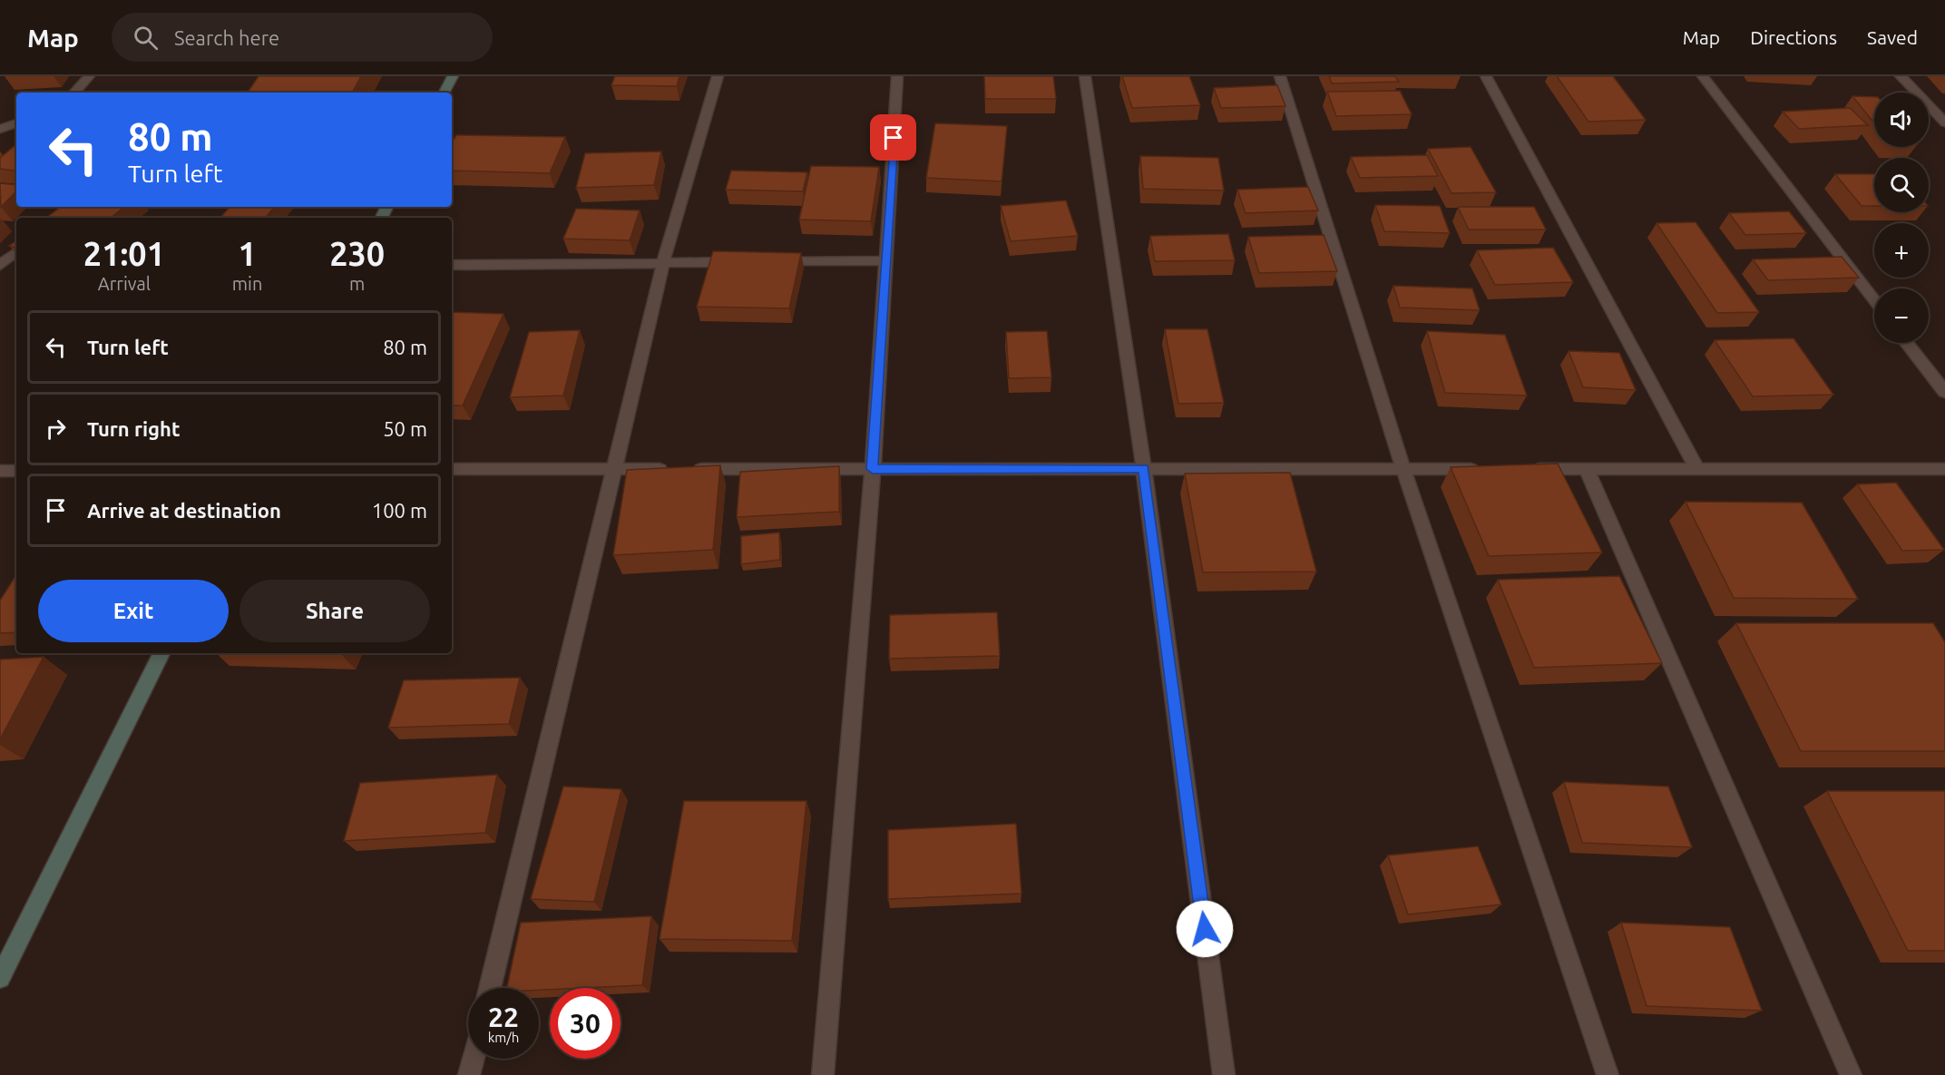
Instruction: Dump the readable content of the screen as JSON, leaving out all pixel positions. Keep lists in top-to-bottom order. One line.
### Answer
{"page":{"header":"Map","search":"Search here","nav":["Map","Directions","Saved"],"map_buttons":["+","−"],"turn":["80 m","Turn left"],"eta":["21:01","Arrival","1","min","230","m"],"list":[{"name":"Turn left","value":"80 m"},{"name":"Turn right","value":"50 m"},{"name":"Arrive at destination","value":"100 m"}],"buttons":["Exit","Share"],"speed":"22 km/h","limit":"30"}}
